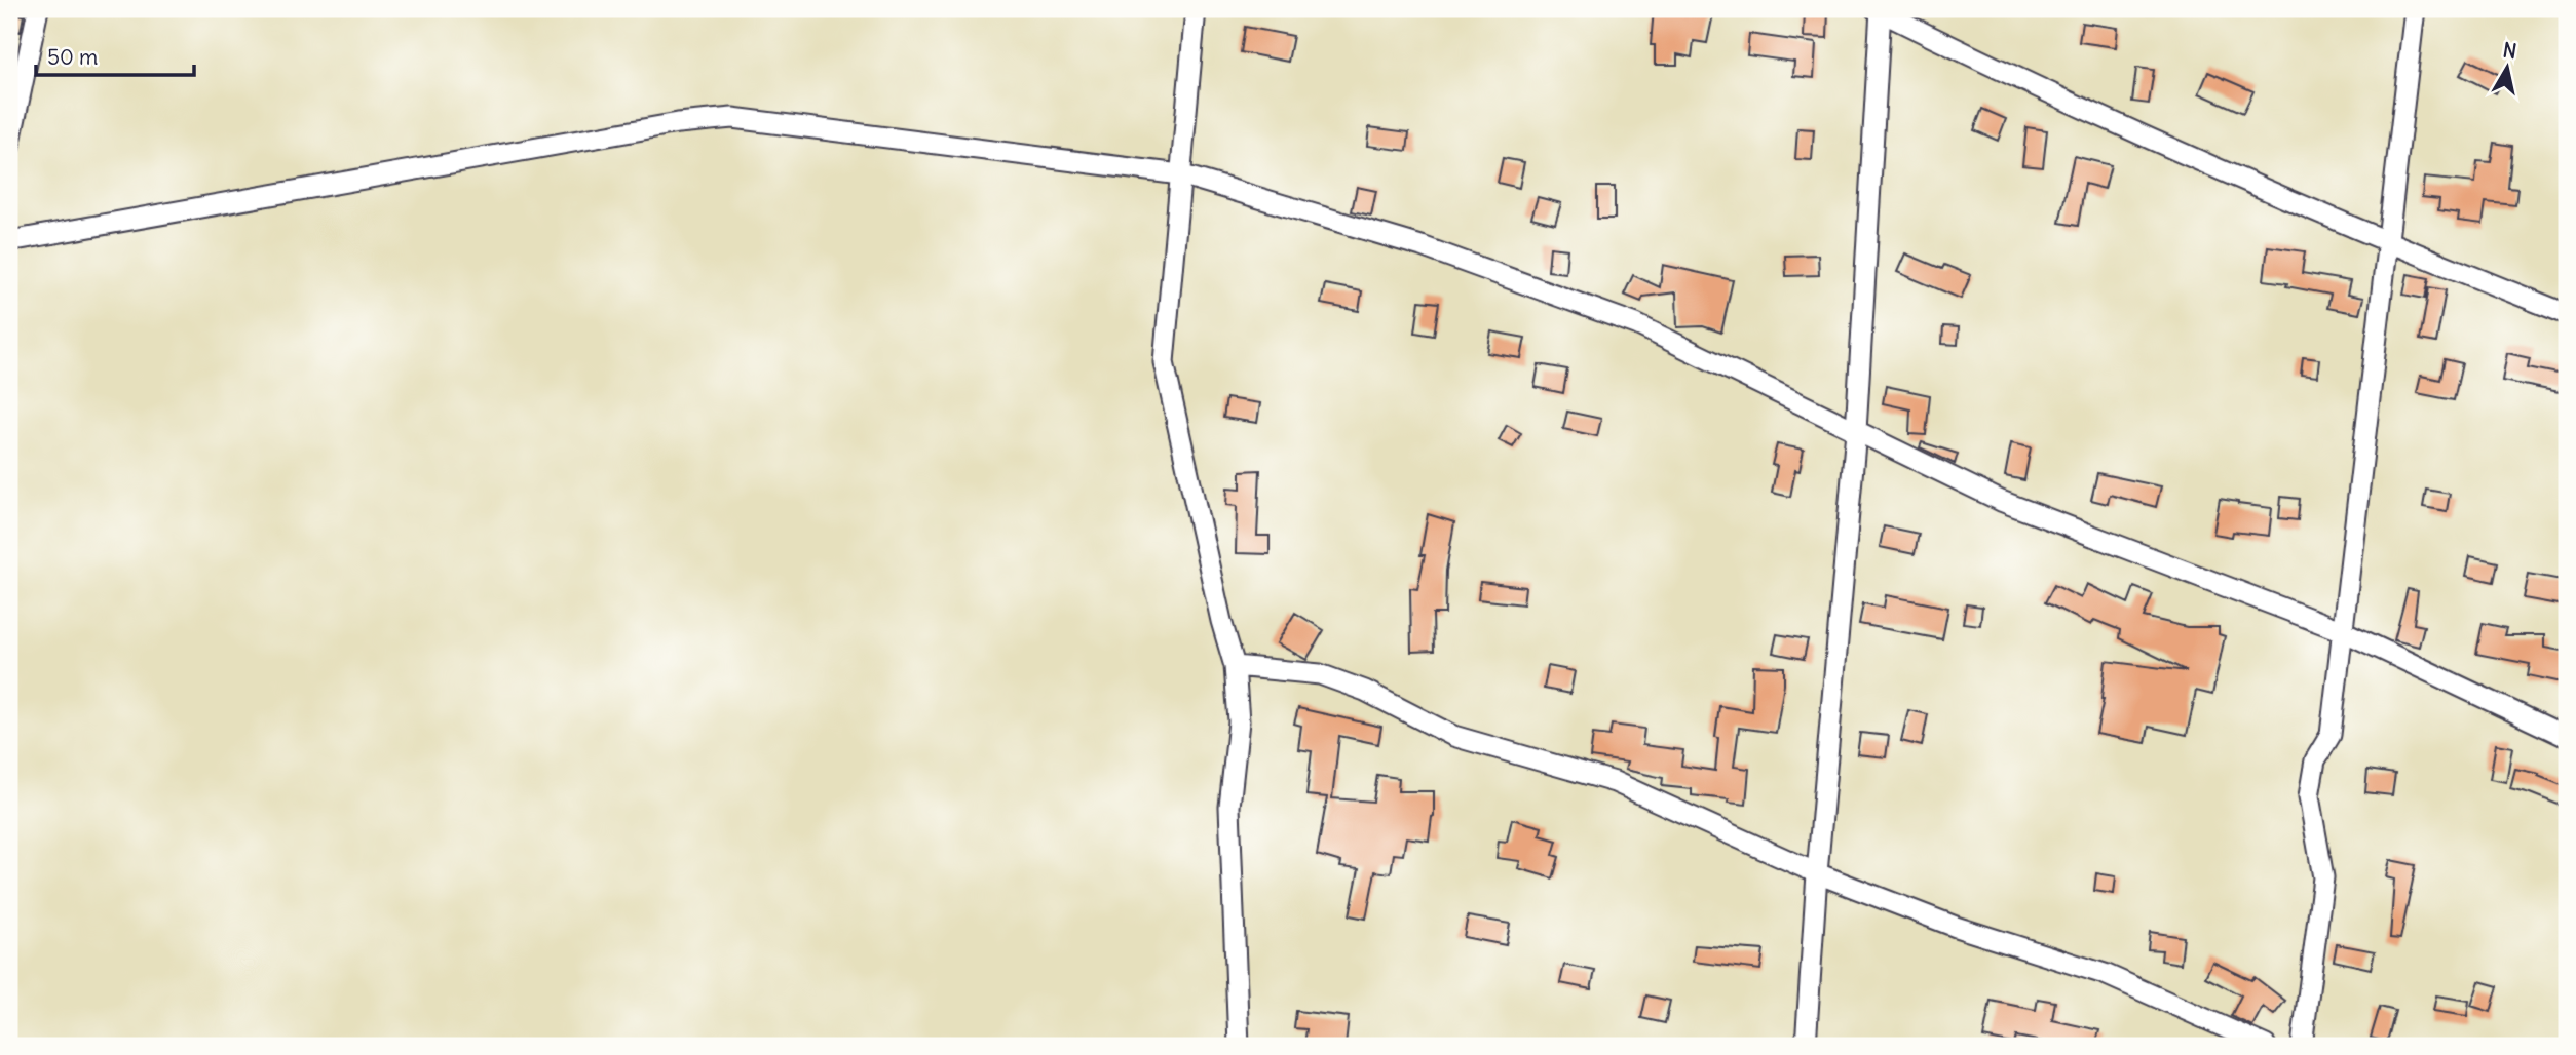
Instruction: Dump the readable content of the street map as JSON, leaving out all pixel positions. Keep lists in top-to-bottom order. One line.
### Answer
{"scale_bar":"50 m","north":"top"}
